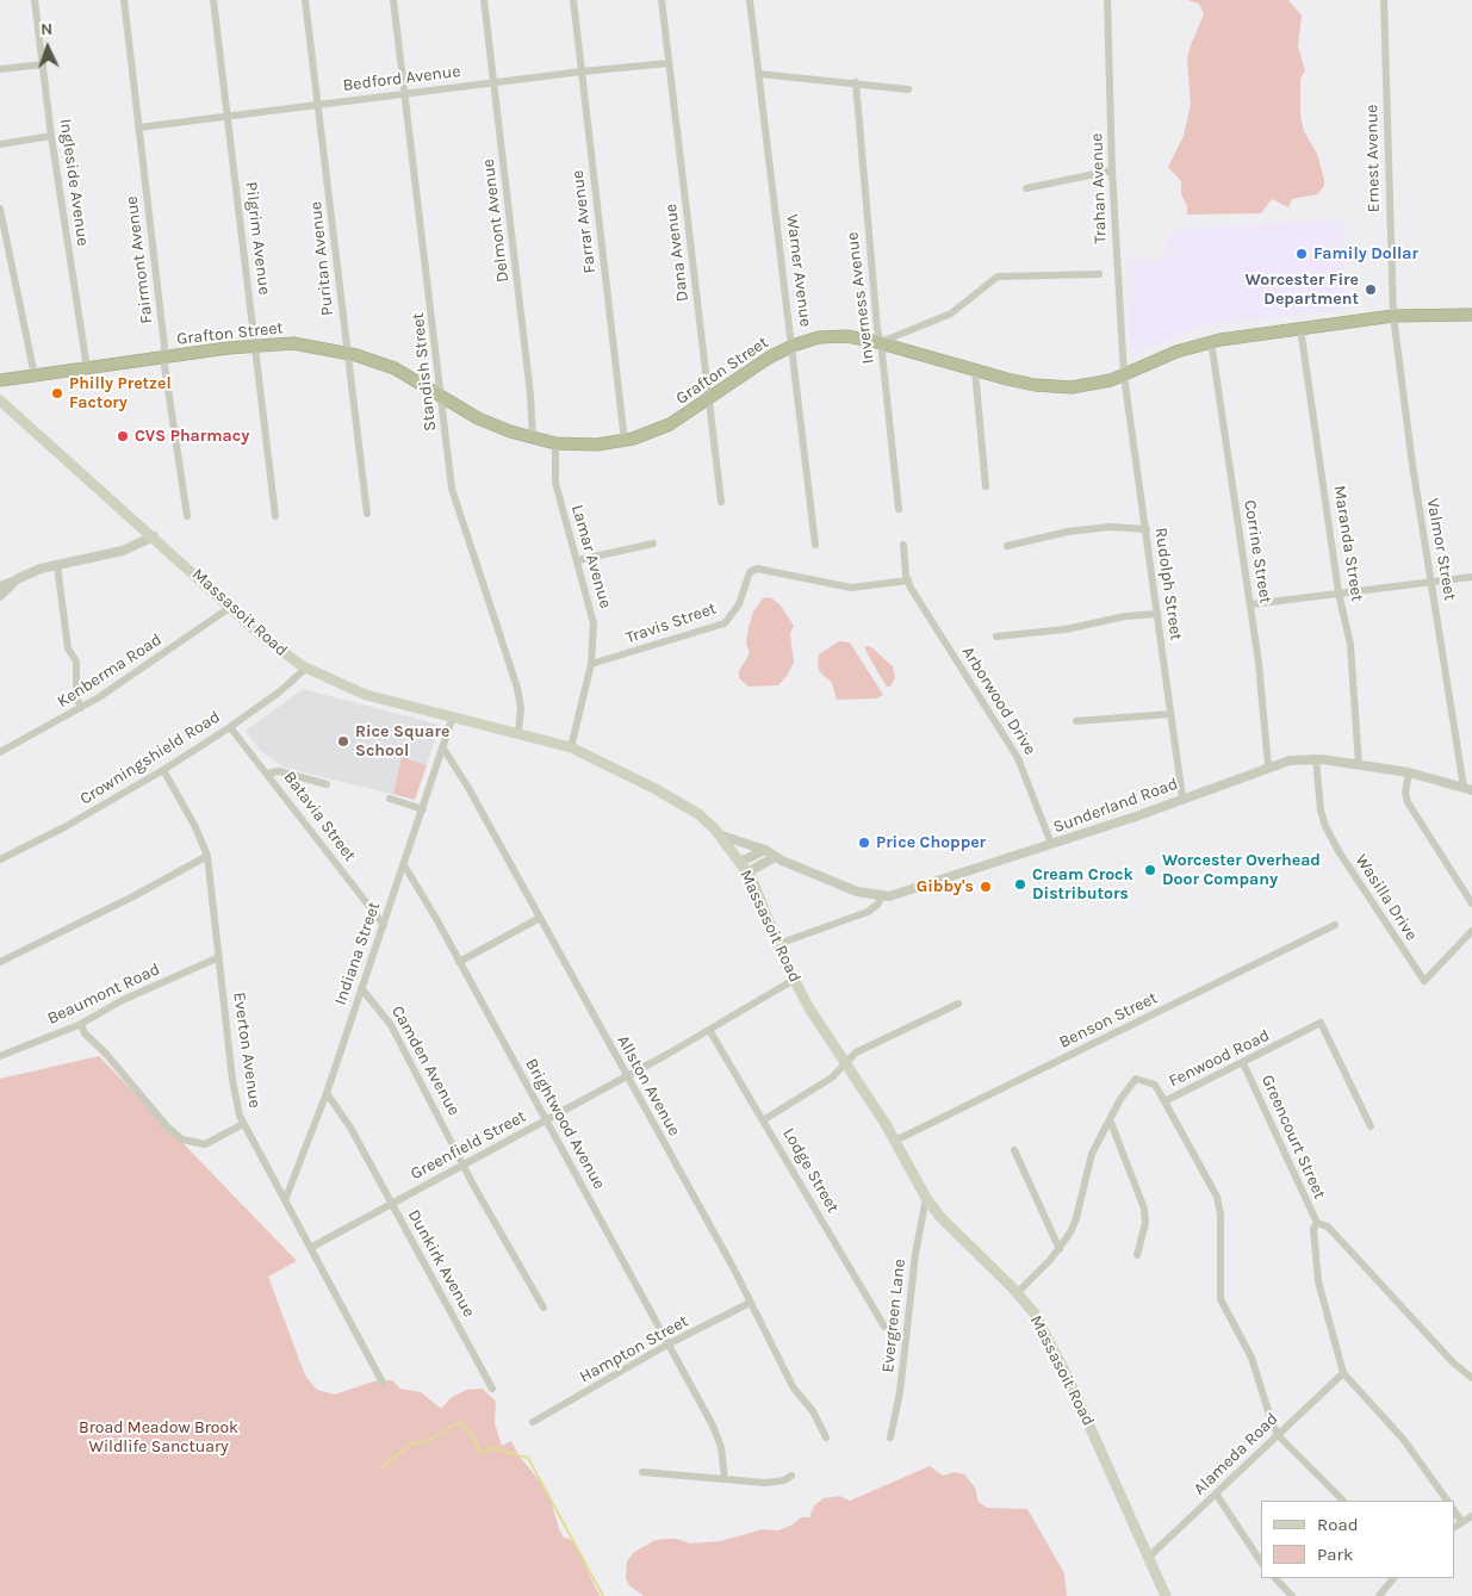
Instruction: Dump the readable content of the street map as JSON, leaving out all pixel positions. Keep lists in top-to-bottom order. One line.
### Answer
{"streets":{"highway":["Grafton Street"],"main road":["Massasoit Road"],"street":["Bedford Avenue","Ernest Avenue","Ingleside Avenue","Trahan Avenue","Delmont Avenue","Farrar Avenue","Pilgrim Avenue","Dana Avenue","Puritan Avenue","Fairmont Avenue","Warner Avenue","Inverness Avenue","Standish Street","Maranda Street","Valmor Street","Corrine Street","Lamar Avenue","Rudolph Street","Travis Street","Kenberma Road","Arborwood Drive","Crowningshield Road","Sunderland Road","Batavia Street","Wasilla Drive","Indiana Street","Beaumont Road","Benson Street","Everton Avenue","Fenwood Road","Camden Avenue","Allston Avenue","Brightwood Avenue","Greencourt Street","Greenfield Street","Lodge Street","Dunkirk Avenue","Evergreen Lane","Hampton Street","Alameda Road"]},"crossings":[["Bedford Avenue","Delmont Avenue"],["Bedford Avenue","Farrar Avenue"],["Bedford Avenue","Pilgrim Avenue"],["Bedford Avenue","Dana Avenue"],["Bedford Avenue","Puritan Avenue"],["Bedford Avenue","Fairmont Avenue"],["Bedford Avenue","Standish Street"],["Ernest Avenue","Grafton Street"],["Ernest Avenue","Valmor Street"],["Ingleside Avenue","Grafton Street"],["Trahan Avenue","Grafton Street"],["Trahan Avenue","Rudolph Street"],["Delmont Avenue","Grafton Street"],["Farrar Avenue","Grafton Street"],["Pilgrim Avenue","Grafton Street"],["Dana Avenue","Grafton Street"],["Puritan Avenue","Grafton Street"],["Fairmont Avenue","Grafton Street"],["Warner Avenue","Grafton Street"],["Inverness Avenue","Grafton Street"],["Grafton Street","Standish Street"],["Grafton Street","Maranda Street"],["Grafton Street","Valmor Street"],["Grafton Street","Corrine Street"],["Grafton Street","Lamar Avenue"],["Grafton Street","Rudolph Street"],["Standish Street","Massasoit Road"],["Maranda Street","Sunderland Road"],["Valmor Street","Sunderland Road"],["Corrine Street","Sunderland Road"],["Lamar Avenue","Massasoit Road"],["Lamar Avenue","Travis Street"],["Rudolph Street","Sunderland Road"],["Massasoit Road","Kenberma Road"],["Massasoit Road","Crowningshield Road"],["Massasoit Road","Sunderland Road"],["Massasoit Road","Indiana Street"],["Massasoit Road","Benson Street"],["Massasoit Road","Fenwood Road"],["Massasoit Road","Greenfield Street"],["Massasoit Road","Evergreen Lane"],["Massasoit Road","Alameda Road"],["Travis Street","Arborwood Drive"],["Arborwood Drive","Sunderland Road"],["Crowningshield Road","Batavia Street"],["Crowningshield Road","Everton Avenue"],["Sunderland Road","Wasilla Drive"],["Batavia Street","Indiana Street"],["Indiana Street","Everton Avenue"],["Indiana Street","Camden Avenue"],["Indiana Street","Allston Avenue"],["Indiana Street","Brightwood Avenue"],["Indiana Street","Dunkirk Avenue"],["Beaumont Road","Everton Avenue"],["Everton Avenue","Greenfield Street"],["Fenwood Road","Greencourt Street"],["Camden Avenue","Greenfield Street"],["Allston Avenue","Greenfield Street"],["Allston Avenue","Hampton Street"],["Brightwood Avenue","Greenfield Street"],["Brightwood Avenue","Hampton Street"],["Greencourt Street","Alameda Road"],["Greenfield Street","Lodge Street"],["Greenfield Street","Dunkirk Avenue"]],"parks":["Broad Meadow Brook Wildlife Sanctuary"],"places":["Family Dollar","Worcester Fire Department","Philly Pretzel Factory","CVS Pharmacy","Rice Square School","Price Chopper","Worcester Overhead Door Company","Cream Crock Distributors","Gibby's"],"legend":["Road","Park"],"north":"top"}
